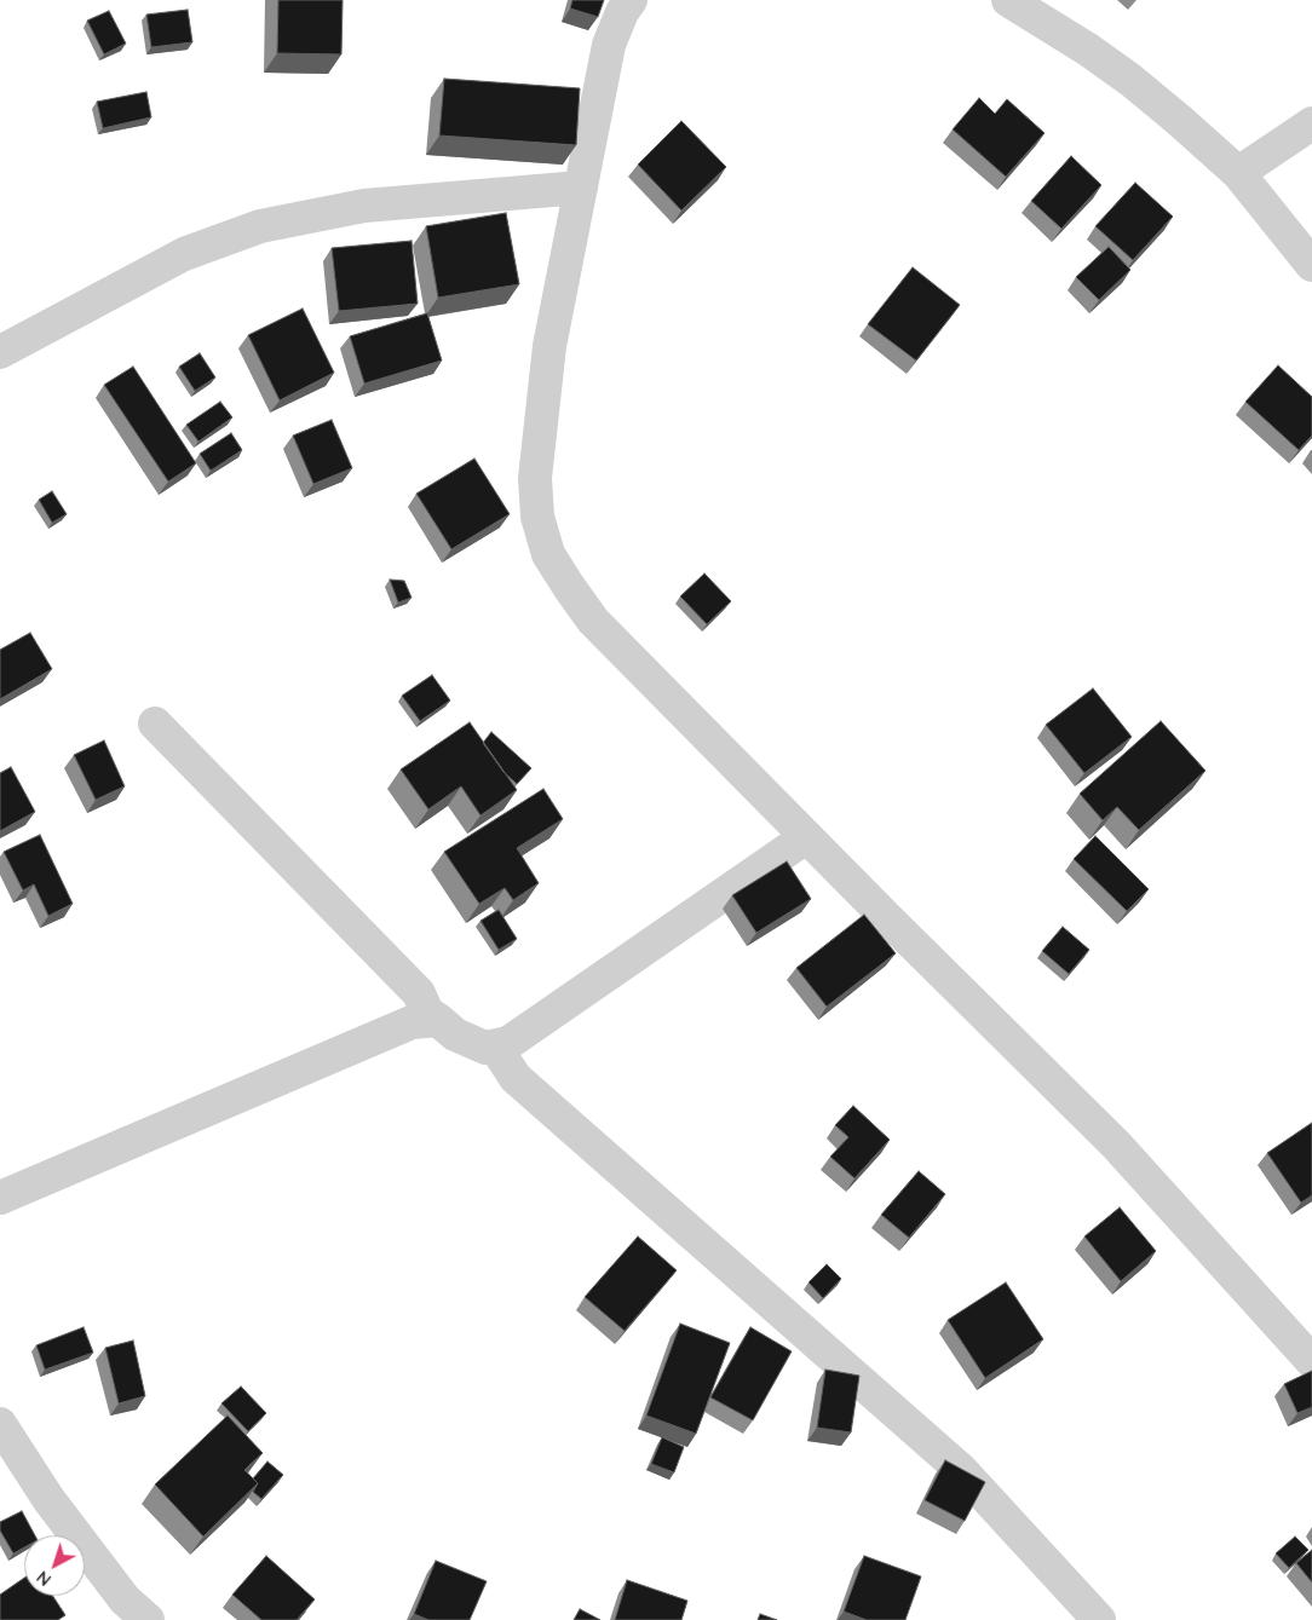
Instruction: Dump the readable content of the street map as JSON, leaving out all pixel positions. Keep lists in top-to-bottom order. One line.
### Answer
{"north":"bottom left"}
